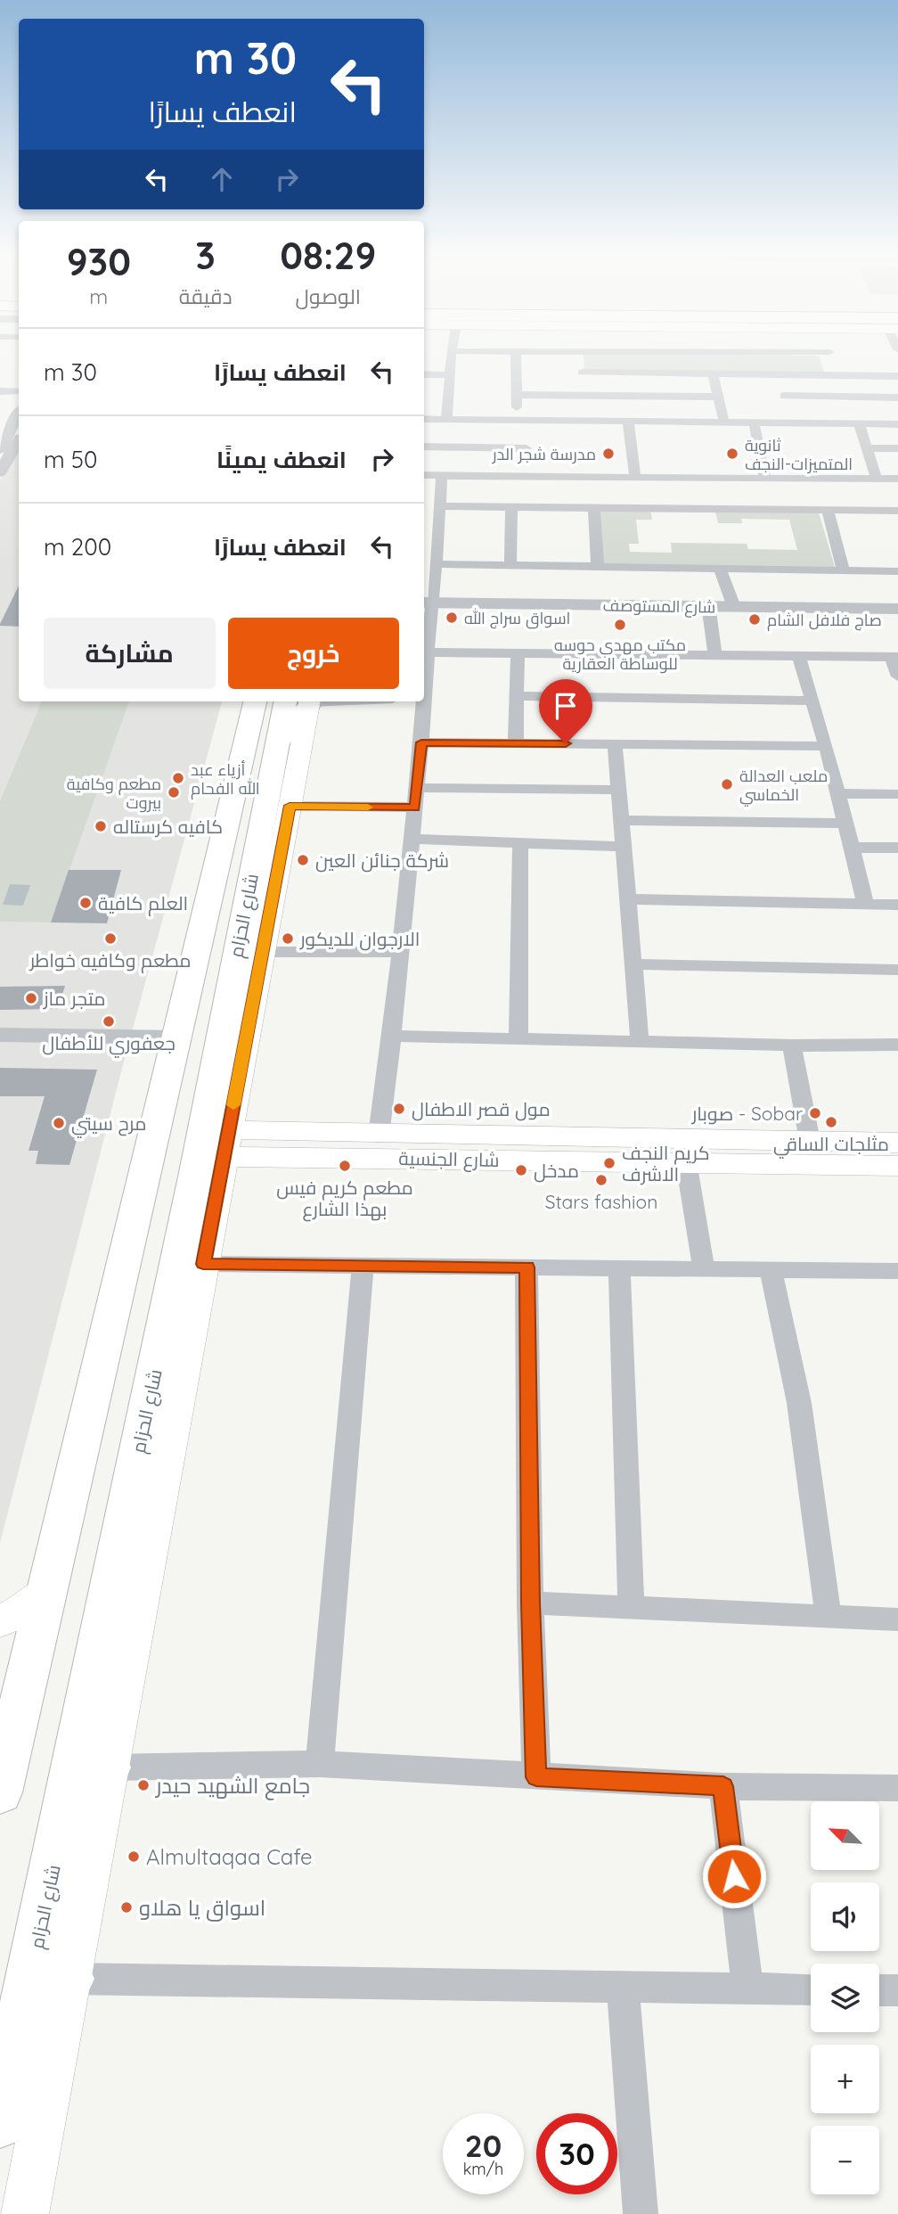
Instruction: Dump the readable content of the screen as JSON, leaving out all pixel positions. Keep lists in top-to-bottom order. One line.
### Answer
{"streets":{"main road":["شارع الحزام","شارع الجنسية"],"street":["شارع المستوصف"]},"crossings":[["شارع الحزام","شارع الجنسية"]],"places":["مدرسة شجر الدر","ثانوية المتميزات-النجف","اسواق سراج الله","صاج فلافل الشام","مكتب مهدي حوسه للوساطة العقارية","أزياء عبد الله الفحام","ملعب العدالة الخماسي","مطعم وكافية بيروت","كافيه كرستاله","شركة جنائن العين","العلم كافية","مطعم وكافيه خواطر","الارجوان للديكور","متجر ماز","جعفوري للأطفال","مول قصر الاطفال","صوبار - Sobar","مثلجات الساقي","مرح سيتي","كريم النجف الاشرف","مطعم كريم فيس بهذا الشارع","مدخل","Stars fashion","جامع الشهيد حيدر","Almultaqaa Cafe","اسواق يا هلاو"],"north":"top left","page":{"turn":["30 m","انعطف يسارًا"],"eta":["08:29","الوصول","3","دقيقة","930","m"],"list":[{"name":"انعطف يسارًا","value":"30 m"},{"name":"انعطف يمينًا","value":"50 m"},{"name":"انعطف يسارًا","value":"200 m"}],"buttons":["خروج","مشاركة"],"map_buttons":["+","−"],"speed":"20 km/h","limit":"30"}}
